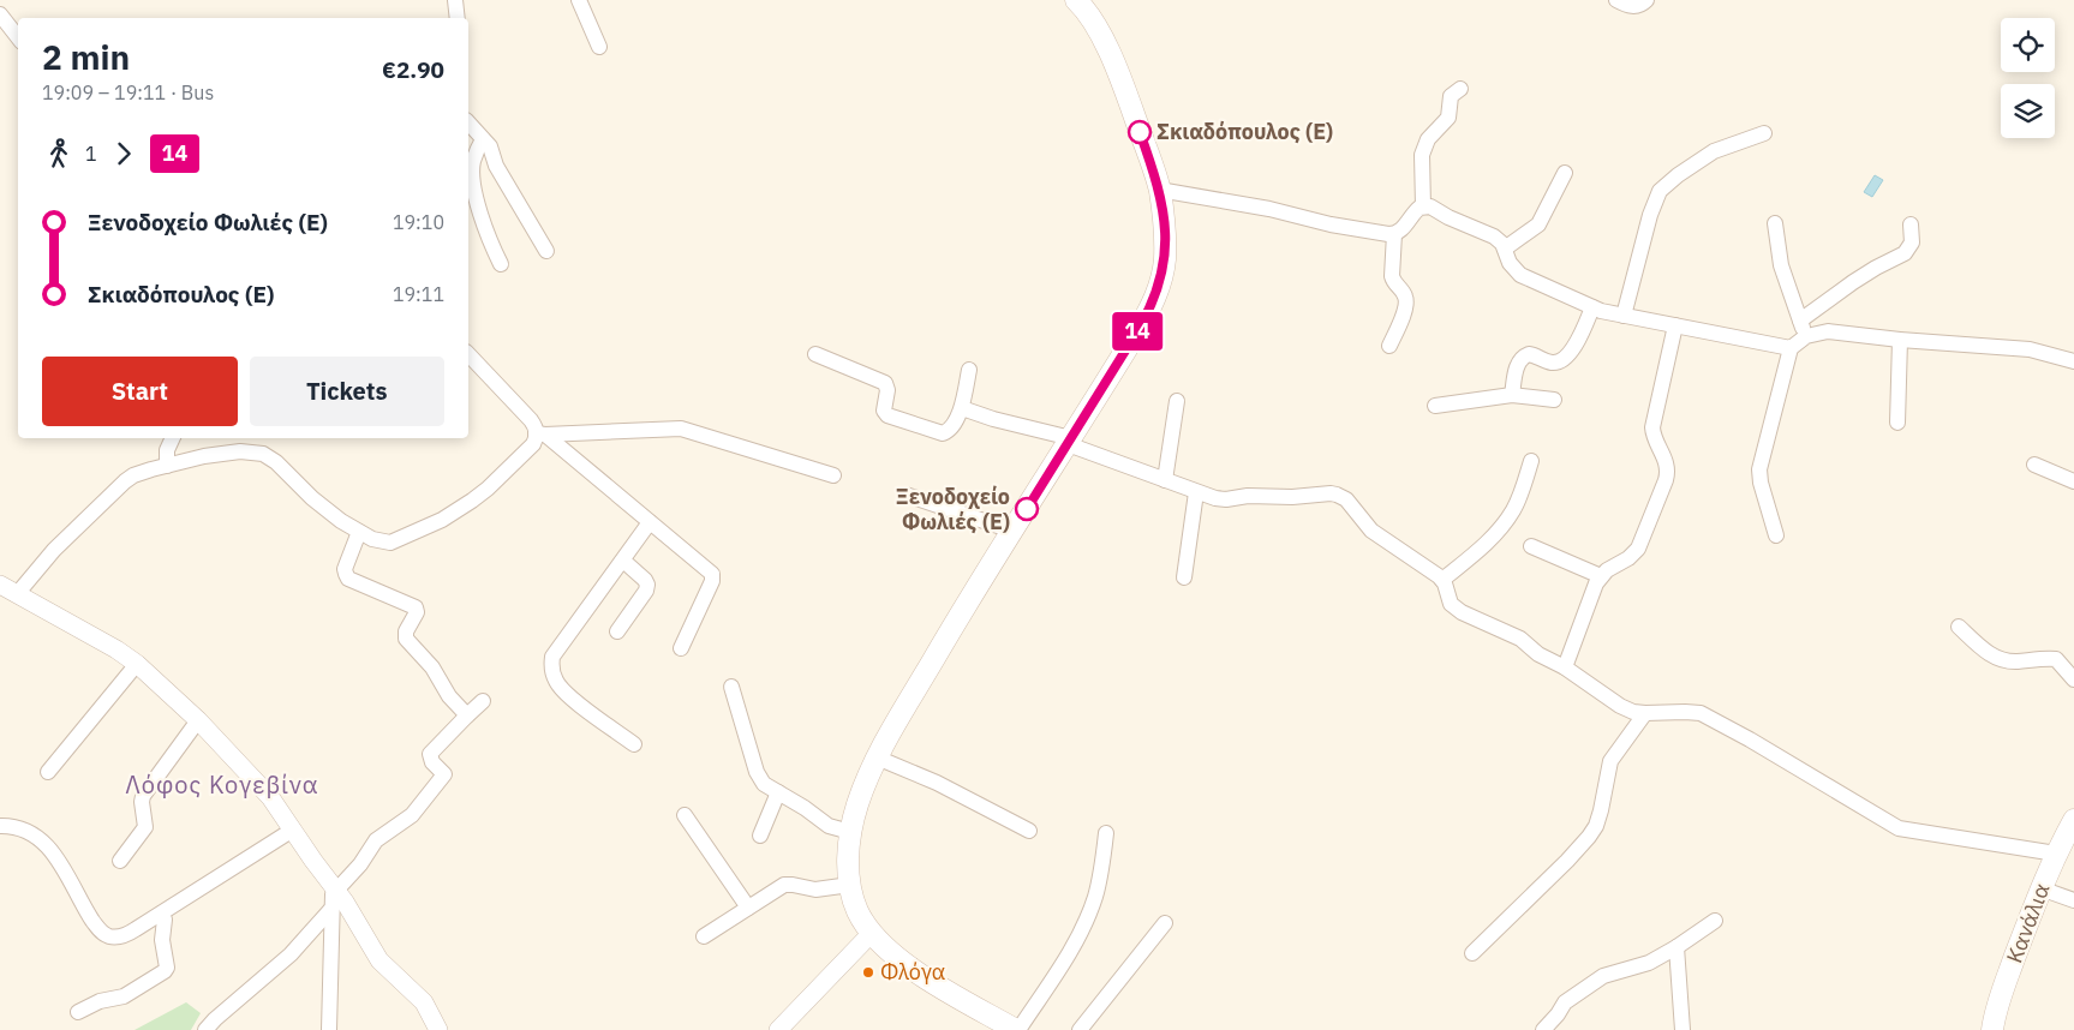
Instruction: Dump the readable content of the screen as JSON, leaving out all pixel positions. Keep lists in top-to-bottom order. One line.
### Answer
{"streets":{"main road":["Κανάλια"]},"districts":["Λόφος Κογεβίνα"],"places":["Σκιαδόπουλος (E)","Ξενοδοχείο Φωλιές (E)","Φλόγα"],"lines":["bus line 14"],"page":{"on_map":"14","heading":["2 min","19:09 – 19:11 · Bus","€2.90"],"legs":["1","14"],"list":[{"name":"Ξενοδοχείο Φωλιές (E)","value":"19:10"},{"name":"Σκιαδόπουλος (E)","value":"19:11"}],"buttons":["Start","Tickets"]}}
